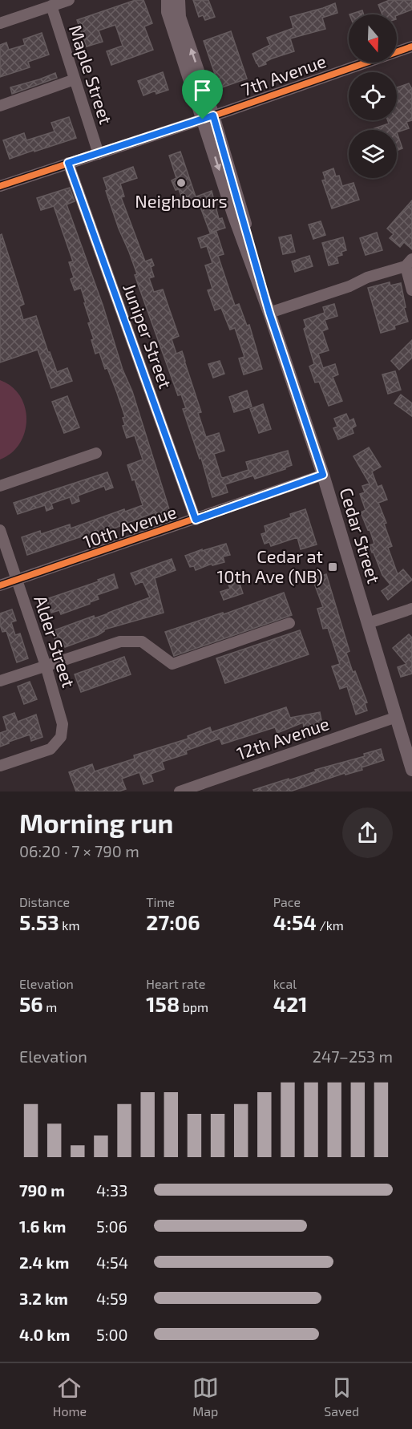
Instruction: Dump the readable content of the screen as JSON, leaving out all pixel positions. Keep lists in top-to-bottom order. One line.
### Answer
{"streets":{"main road":["Cedar Street"],"street":["Maple Street","7th Avenue","Juniper Street","10th Avenue","Alder Street","12th Avenue"]},"crossings":[["Maple Street","7th Avenue"],["7th Avenue","Juniper Street"],["7th Avenue","Cedar Street"],["Juniper Street","10th Avenue"],["10th Avenue","Cedar Street"],["10th Avenue","Alder Street"],["Cedar Street","12th Avenue"]],"places":{"other":["Neighbours"],"transit":["Cedar at 10th Ave (NB)"]},"north":"bottom","page":{"heading":["Morning run","06:20 · 7 × 790 m"],"stats":[["Distance","5.53 km"],["Time","27:06"],["Pace","4:54 /km"],["Elevation","56 m"],["Heart rate","158 bpm"],["kcal","421"]],"chart":["Elevation","247–253 m"],"list":[{"name":"790 m","note":"4:33"},{"name":"1.6 km","note":"5:06"},{"name":"2.4 km","note":"4:54"},{"name":"3.2 km","note":"4:59"},{"name":"4.0 km","note":"5:00"}],"tabs":["Home","Map","Saved"]}}
